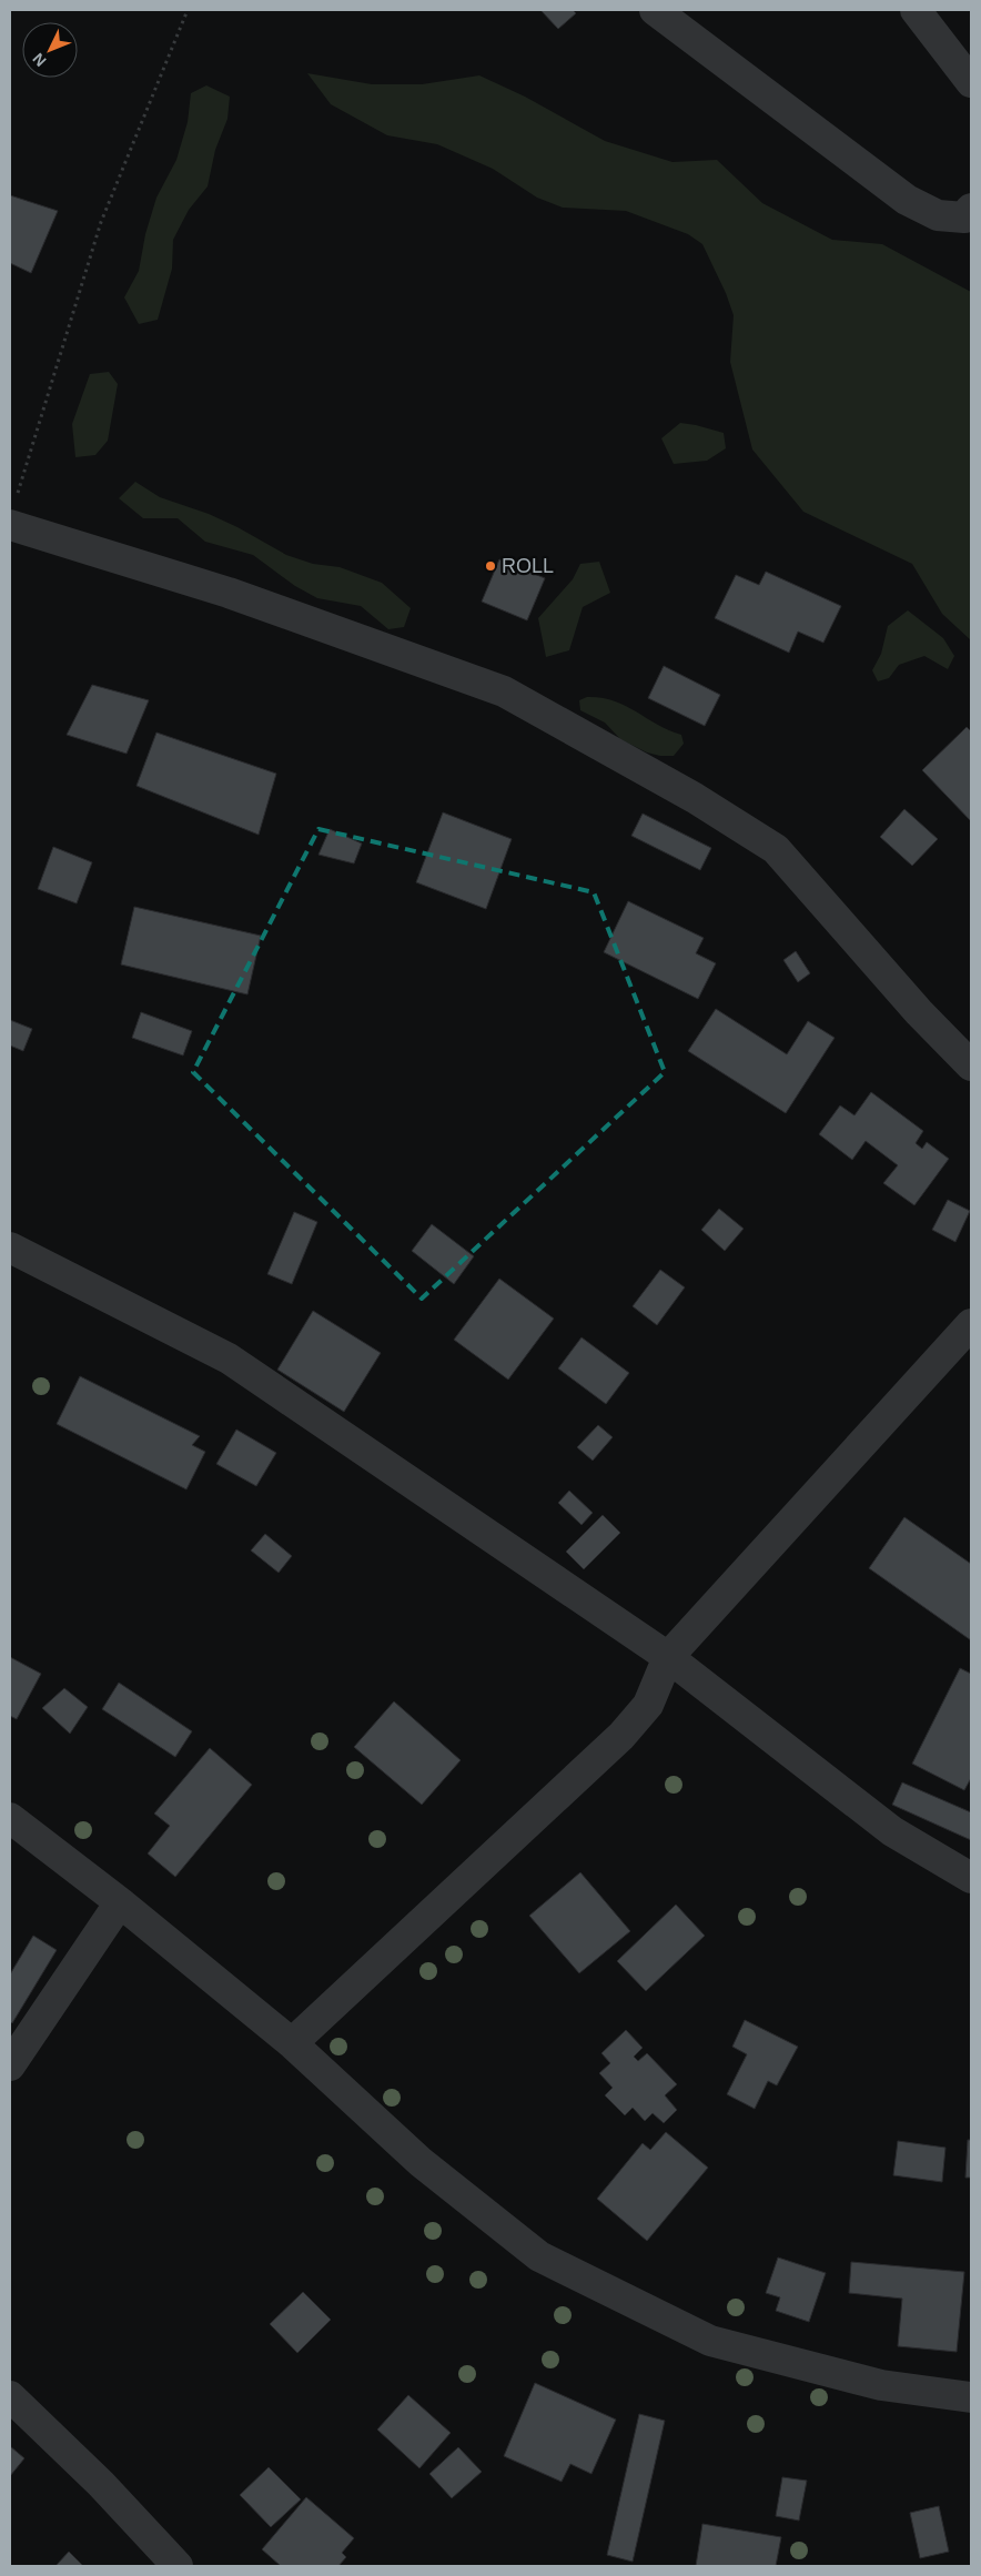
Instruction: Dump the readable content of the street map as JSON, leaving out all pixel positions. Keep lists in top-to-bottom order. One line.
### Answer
{"places":["ROLL"],"north":"bottom left"}
